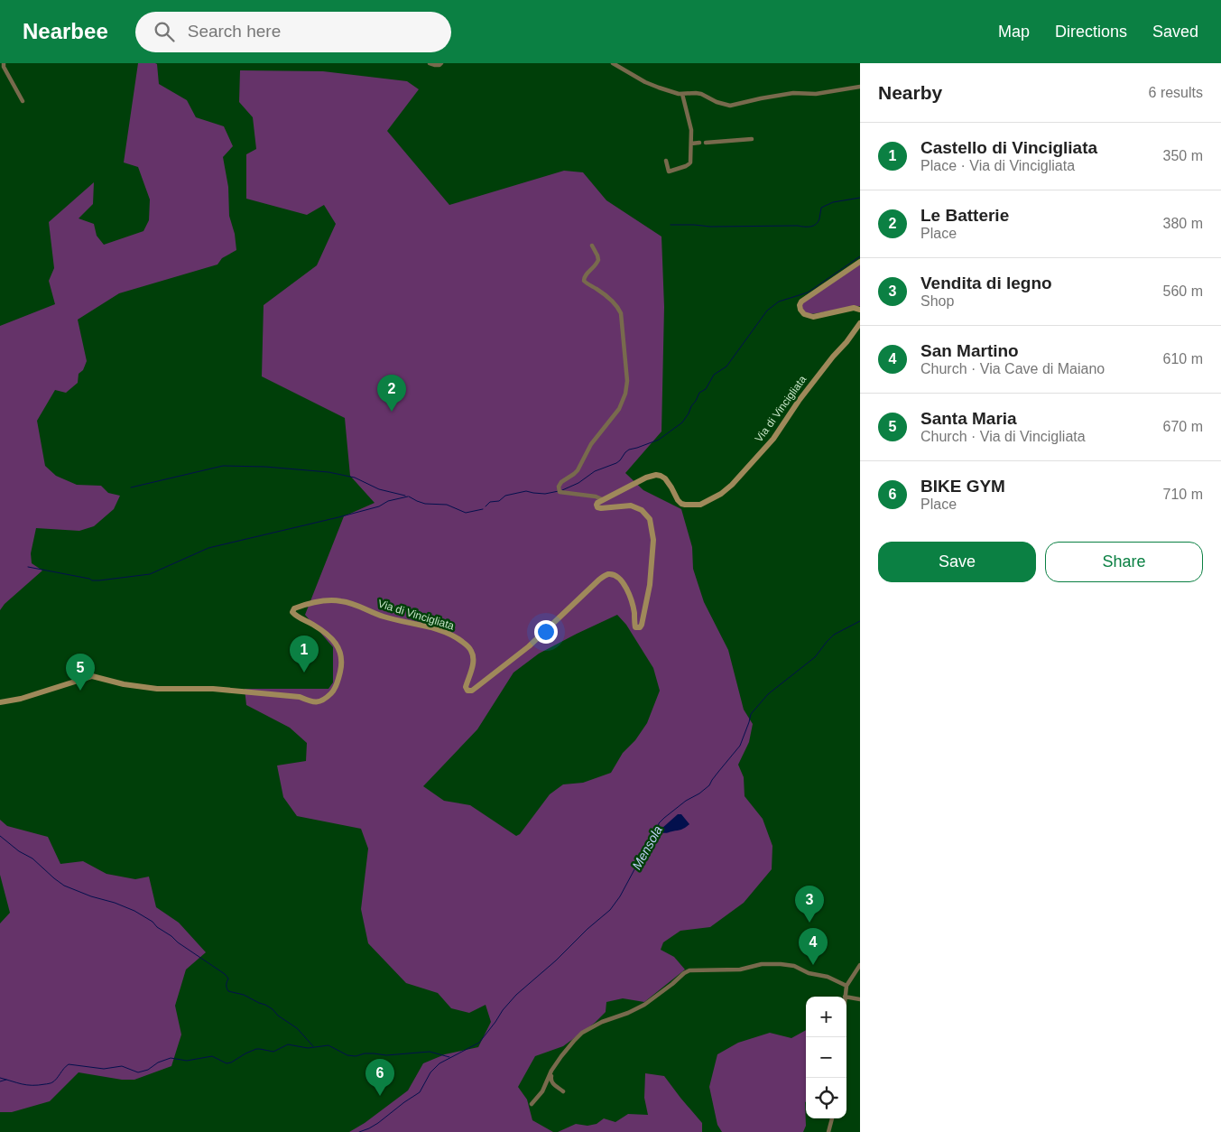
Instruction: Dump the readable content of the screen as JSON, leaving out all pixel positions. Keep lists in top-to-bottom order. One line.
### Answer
{"streets":{"street":["Via di Vincigliata"]},"water":["Mensola"],"page":{"header":"Nearbee","search":"Search here","nav":["Map","Directions","Saved"],"heading":["Nearby","6 results"],"list":[{"mark":"1","name":"Castello di Vincigliata","note":"Place · Via di Vincigliata","value":"350 m"},{"mark":"2","name":"Le Batterie","note":"Place","value":"380 m"},{"mark":"3","name":"Vendita di legno","note":"Shop","value":"560 m"},{"mark":"4","name":"San Martino","note":"Church · Via Cave di Maiano","value":"610 m"},{"mark":"5","name":"Santa Maria","note":"Church · Via di Vincigliata","value":"670 m"},{"mark":"6","name":"BIKE GYM","note":"Place","value":"710 m"}],"pins":["2","1","5","3","4","6"],"buttons":["Save","Share"],"map_buttons":["+","−"]}}
